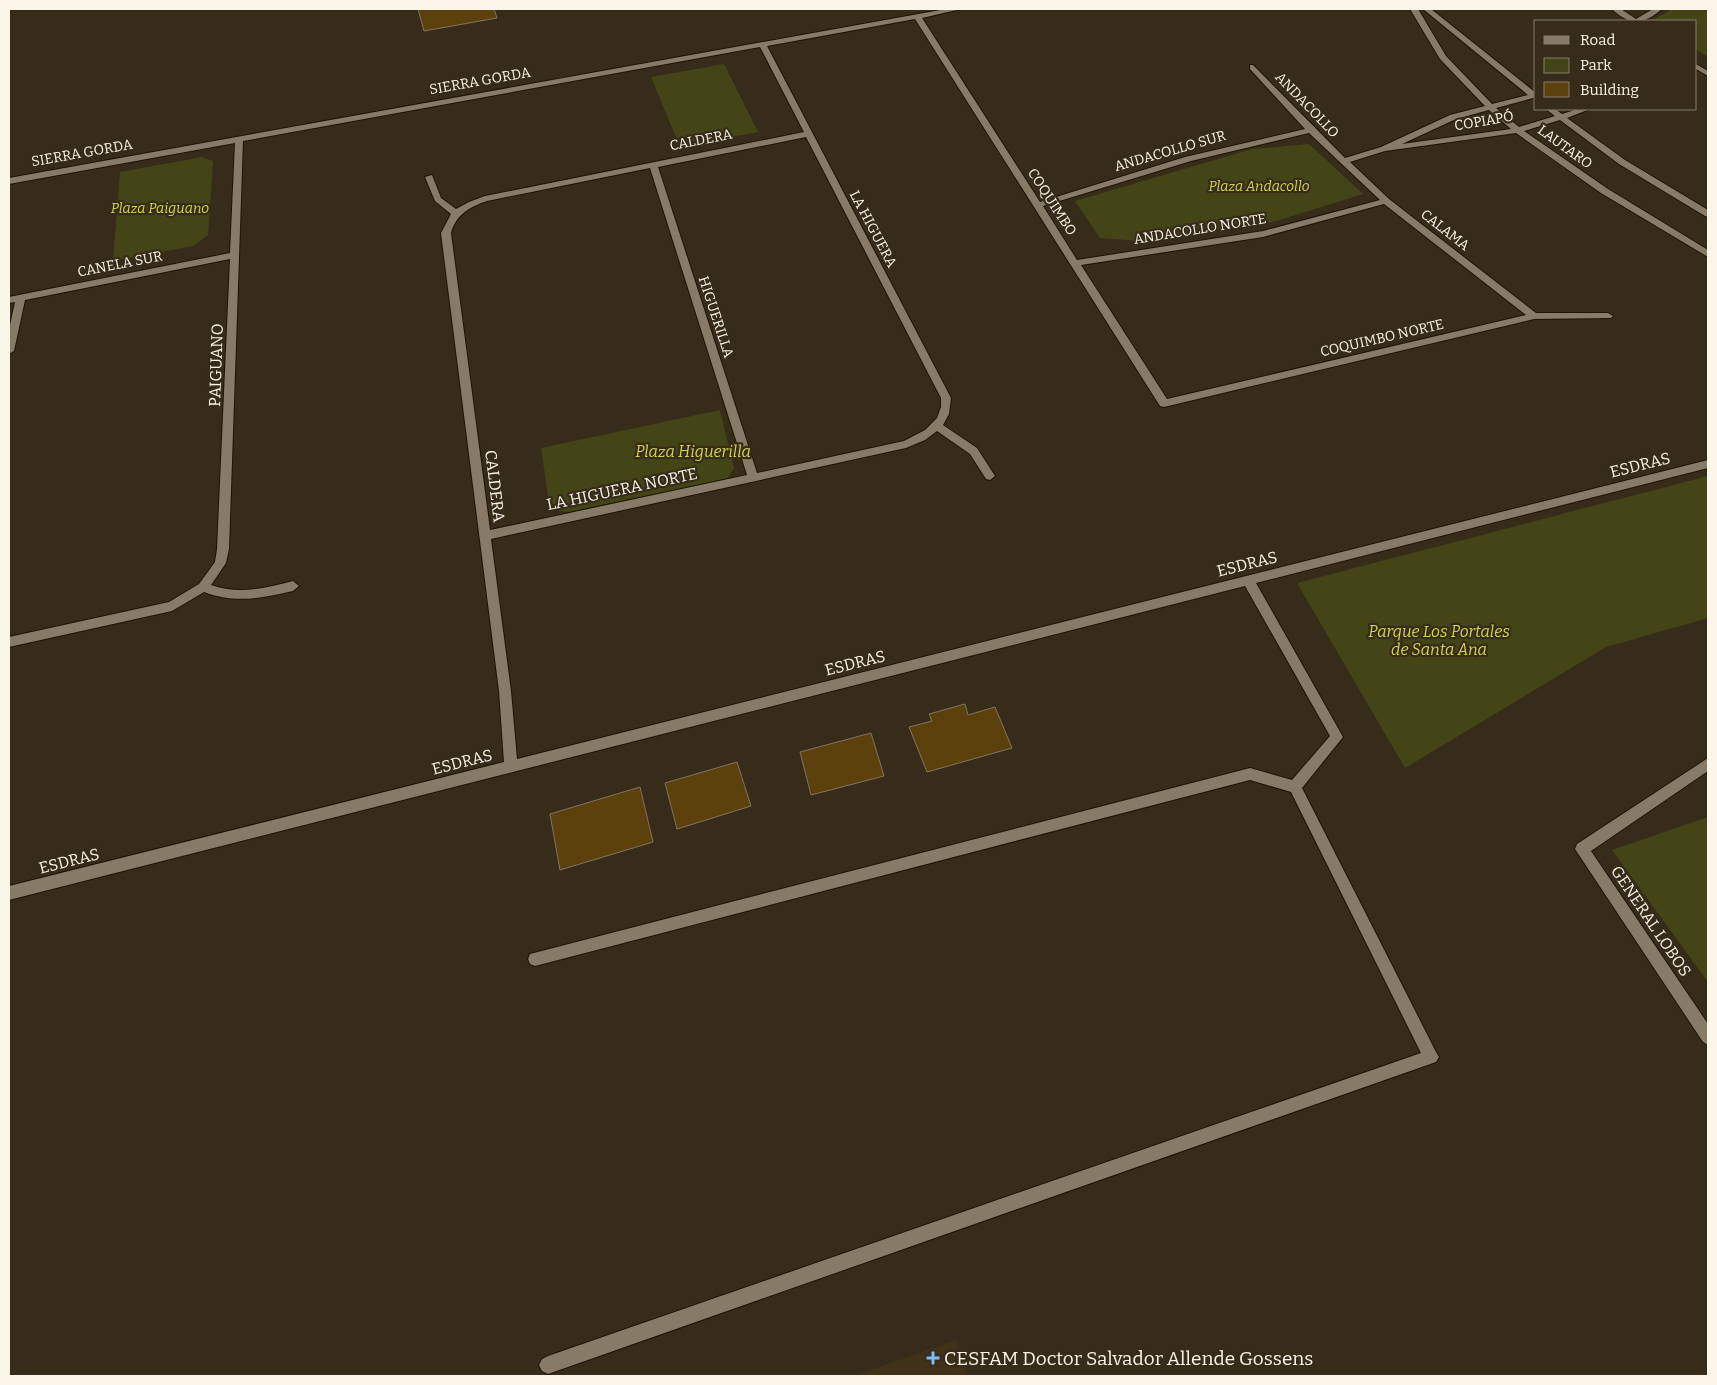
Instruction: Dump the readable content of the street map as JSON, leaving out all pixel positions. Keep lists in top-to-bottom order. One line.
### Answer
{"streets":{"street":["SIERRA GORDA","ANDACOLLO","COPIAPÓ","CALDERA","LAUTARO","ANDACOLLO SUR","COQUIMBO","LA HIGUERA","ANDACOLLO NORTE","CALAMA","CANELA SUR","HIGUERILLA","COQUIMBO NORTE","PAIGUANO","ESDRAS","LA HIGUERA NORTE","GENERAL LOBOS"]},"crossings":[["SIERRA GORDA","COQUIMBO"],["SIERRA GORDA","LA HIGUERA"],["SIERRA GORDA","PAIGUANO"],["ANDACOLLO","COPIAPÓ"],["ANDACOLLO","ANDACOLLO SUR"],["ANDACOLLO","CALAMA"],["COPIAPÓ","LAUTARO"],["COPIAPÓ","CALAMA"],["CALDERA","LA HIGUERA"],["CALDERA","HIGUERILLA"],["CALDERA","ESDRAS"],["CALDERA","LA HIGUERA NORTE"],["ANDACOLLO SUR","COQUIMBO"],["COQUIMBO","ANDACOLLO NORTE"],["COQUIMBO","COQUIMBO NORTE"],["LA HIGUERA","LA HIGUERA NORTE"],["ANDACOLLO NORTE","CALAMA"],["CALAMA","COQUIMBO NORTE"],["CANELA SUR","PAIGUANO"],["HIGUERILLA","LA HIGUERA NORTE"]],"parks":["Plaza Andacollo","Plaza Paiguano","Plaza Higuerilla","Parque Los Portales de Santa Ana"],"places":{"health":["CESFAM Doctor Salvador Allende Gossens"]},"legend":["Road","Park","Building"]}
